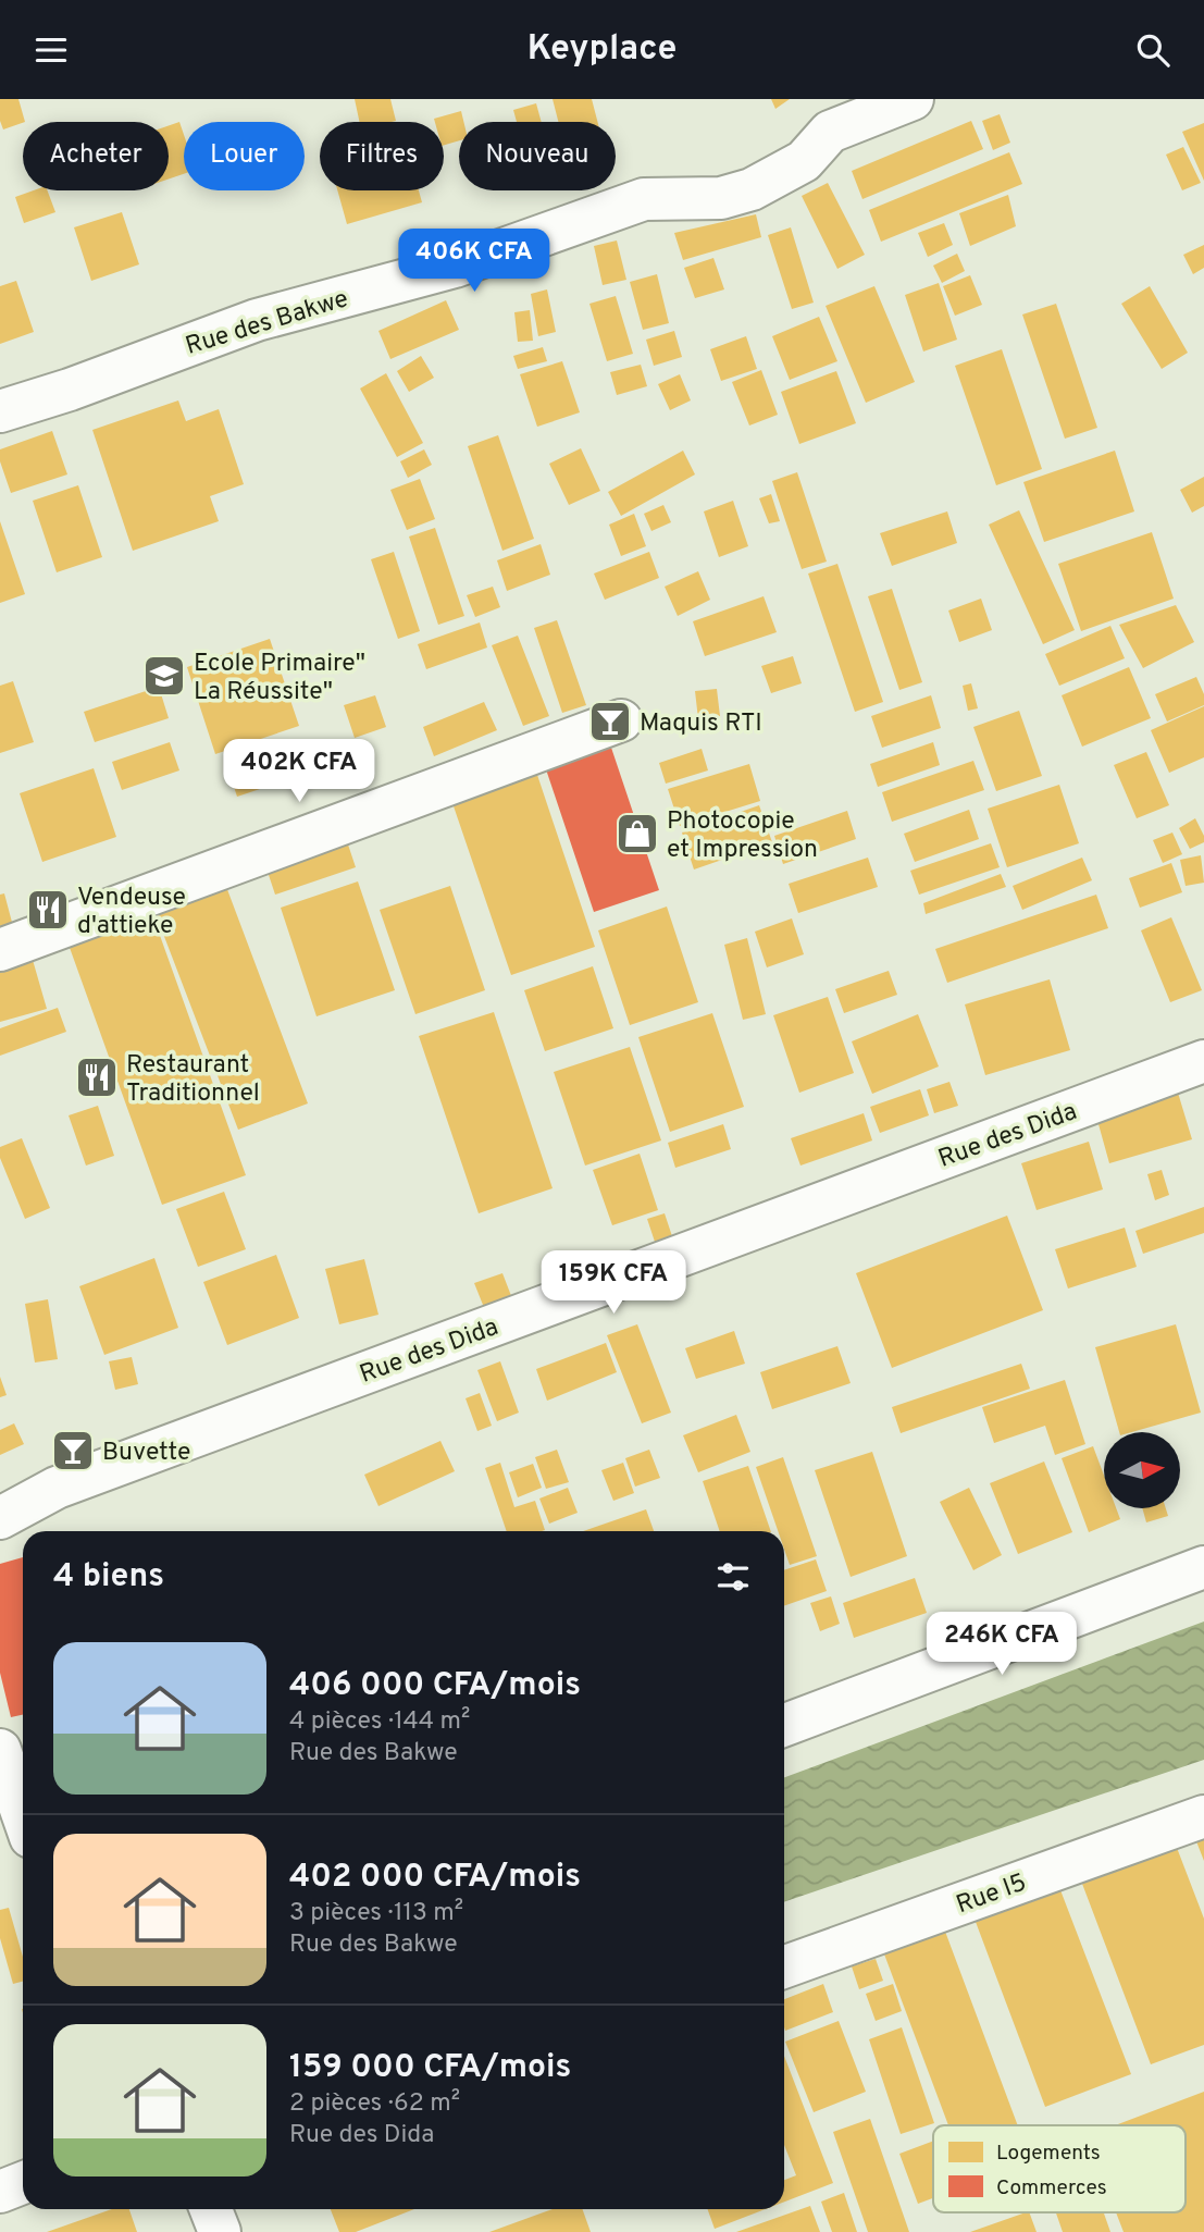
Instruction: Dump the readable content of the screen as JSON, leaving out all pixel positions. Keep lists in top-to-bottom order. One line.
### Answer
{"streets":{"street":["Rue des Bakwe","Rue des Dida","Rue I5"]},"places":{"school or university":["Ecole Primaire\" La Réussite\""],"bar":["Maquis RTI","Buvette"],"shop":["Photocopie et Impression"],"restaurant":["Vendeuse d'attieke","Restaurant Traditionnel"]},"legend":["Logements","Commerces"],"north":"right","page":{"header":"Keyplace","chip":["Acheter","Louer","Filtres","Nouveau"],"price":["406K CFA","402K CFA","159K CFA","246K CFA"],"heading":"4 biens","list":[{"name":"406 000 CFA/mois","note":"4 pièces · 144 m² · Rue des Bakwe"},{"name":"402 000 CFA/mois","note":"3 pièces · 113 m² · Rue des Bakwe"},{"name":"159 000 CFA/mois","note":"2 pièces · 62 m² · Rue des Dida"}]}}
